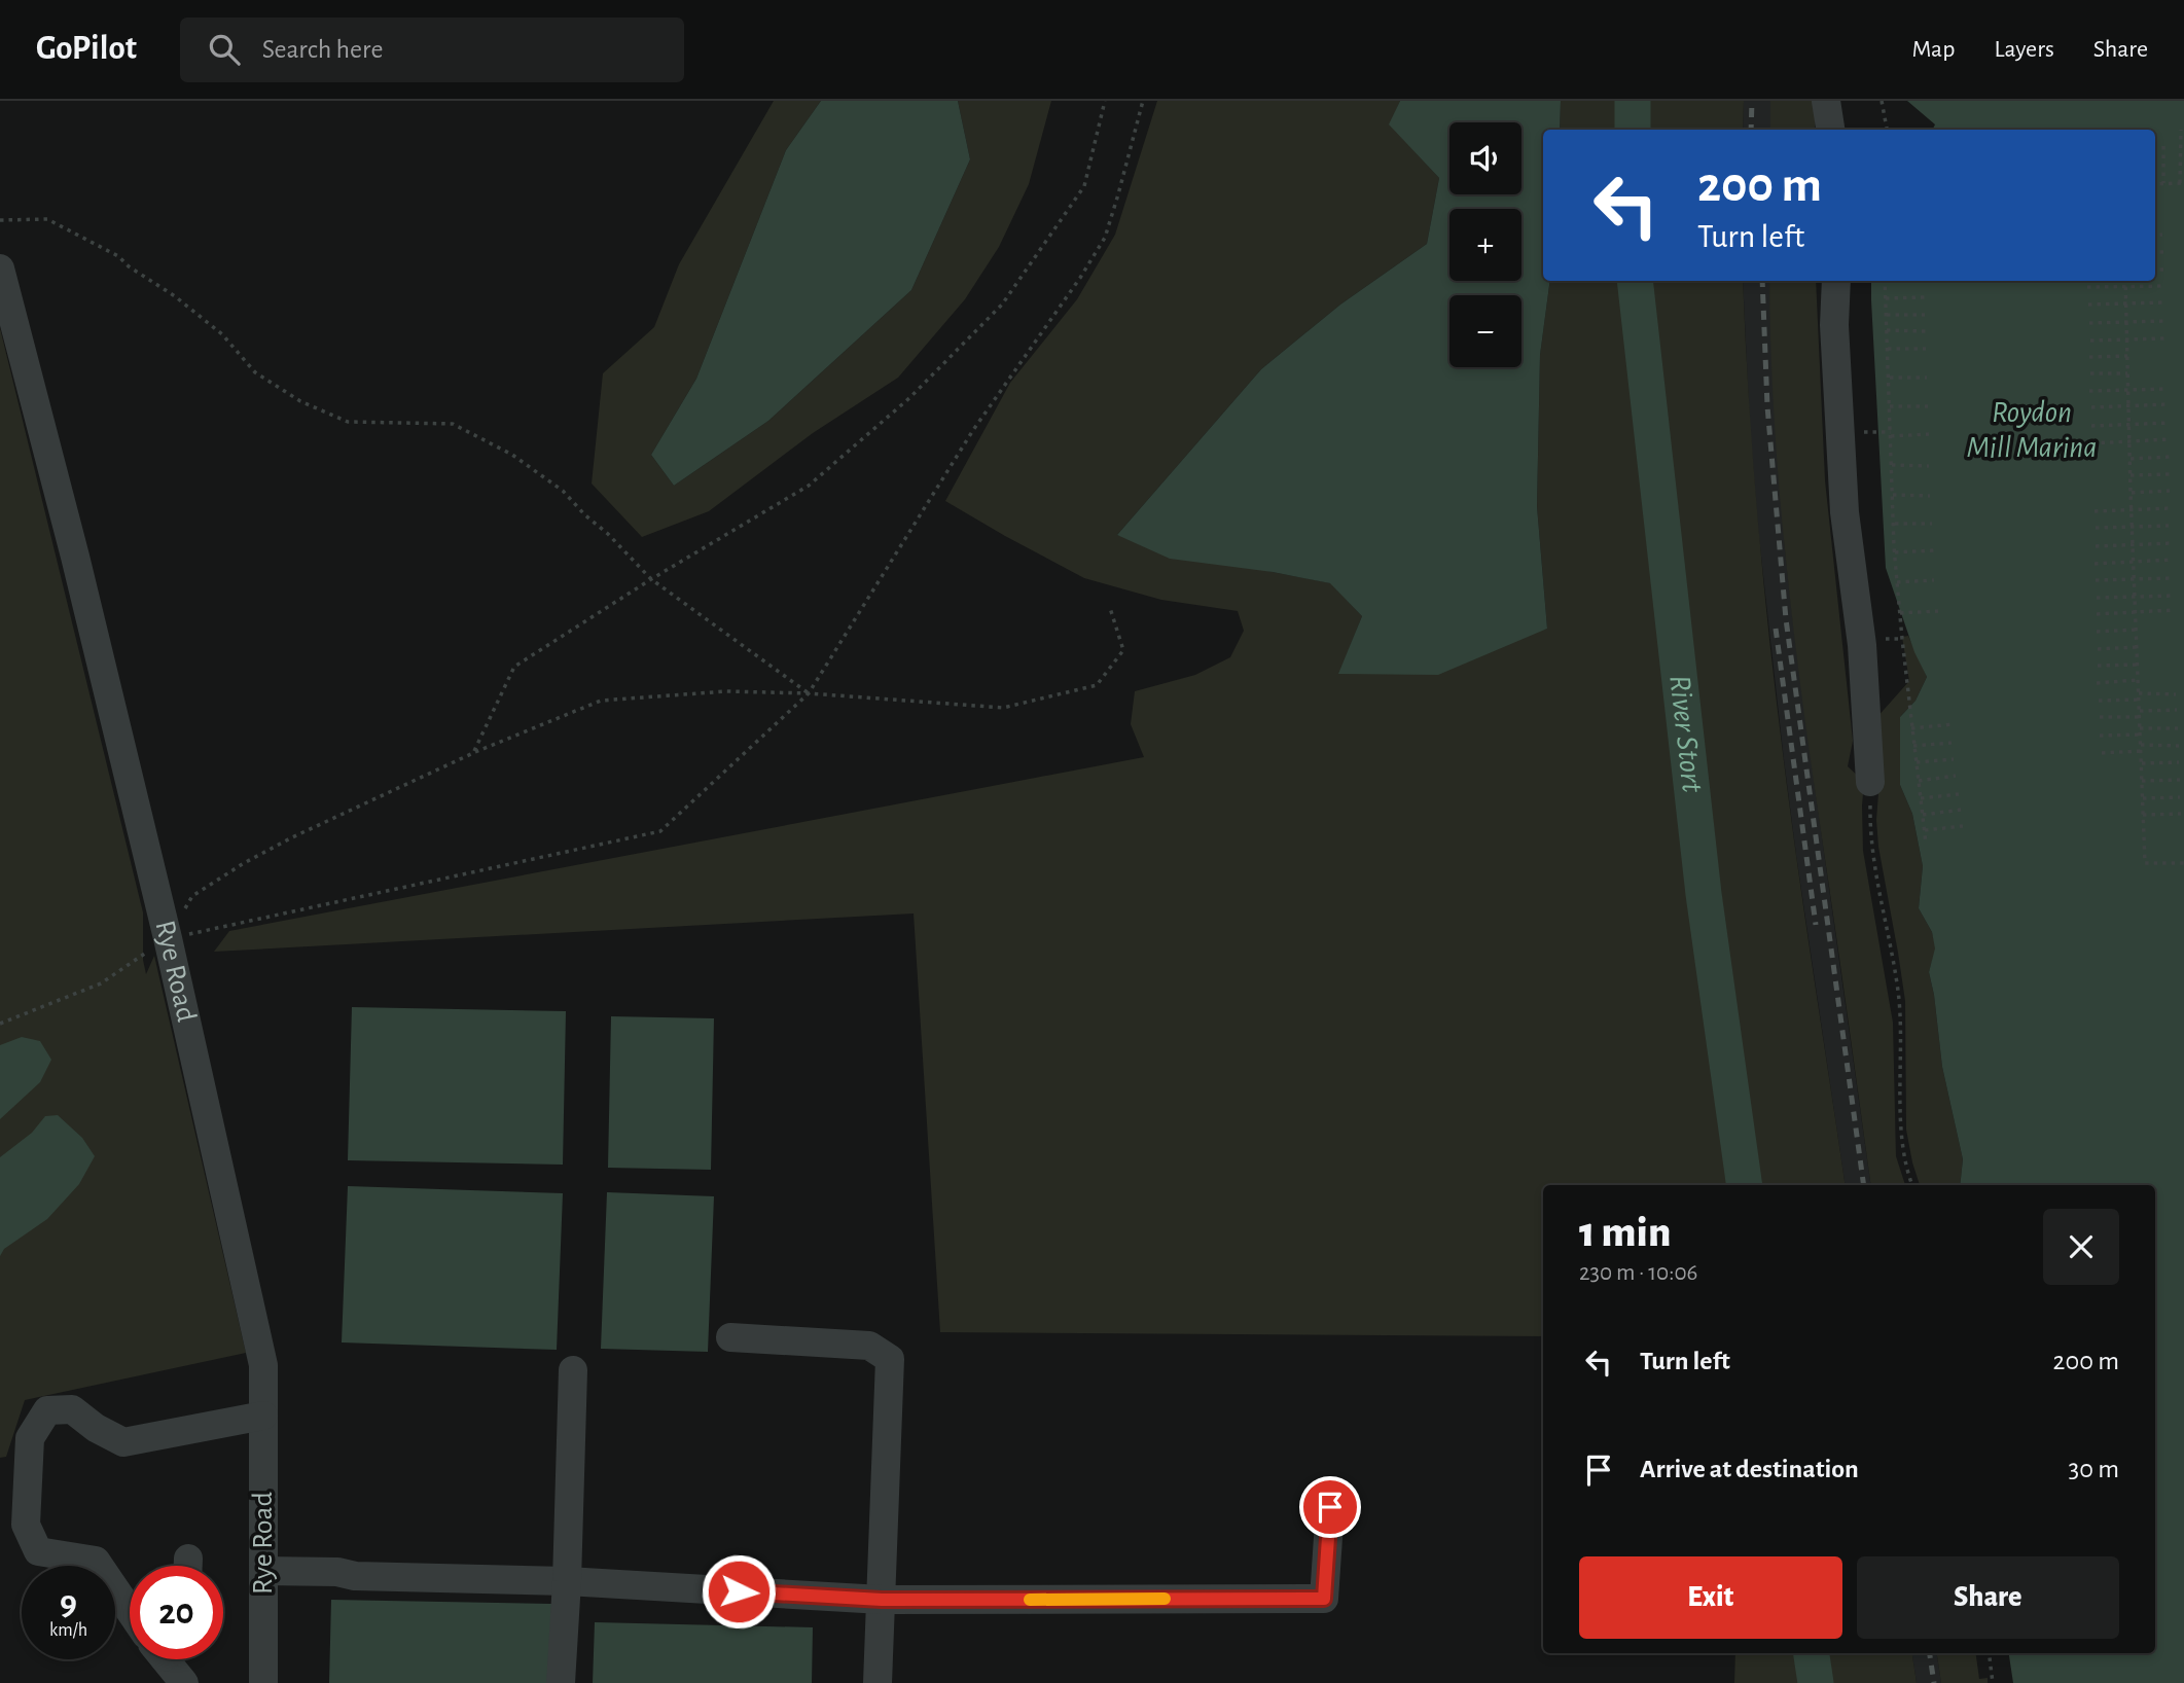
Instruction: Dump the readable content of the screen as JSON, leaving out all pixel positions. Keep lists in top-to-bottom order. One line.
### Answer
{"streets":{"street":["Rye Road"]},"water":["Roydon Mill Marina","River Stort"],"page":{"header":"GoPilot","search":"Search here","nav":["Map","Layers","Share"],"map_buttons":["+","−"],"turn":["200 m","Turn left"],"heading":["1 min","230 m · 10:06"],"list":[{"name":"Turn left","value":"200 m"},{"name":"Arrive at destination","value":"30 m"}],"buttons":["Exit","Share"],"speed":"9 km/h","limit":"20"}}
